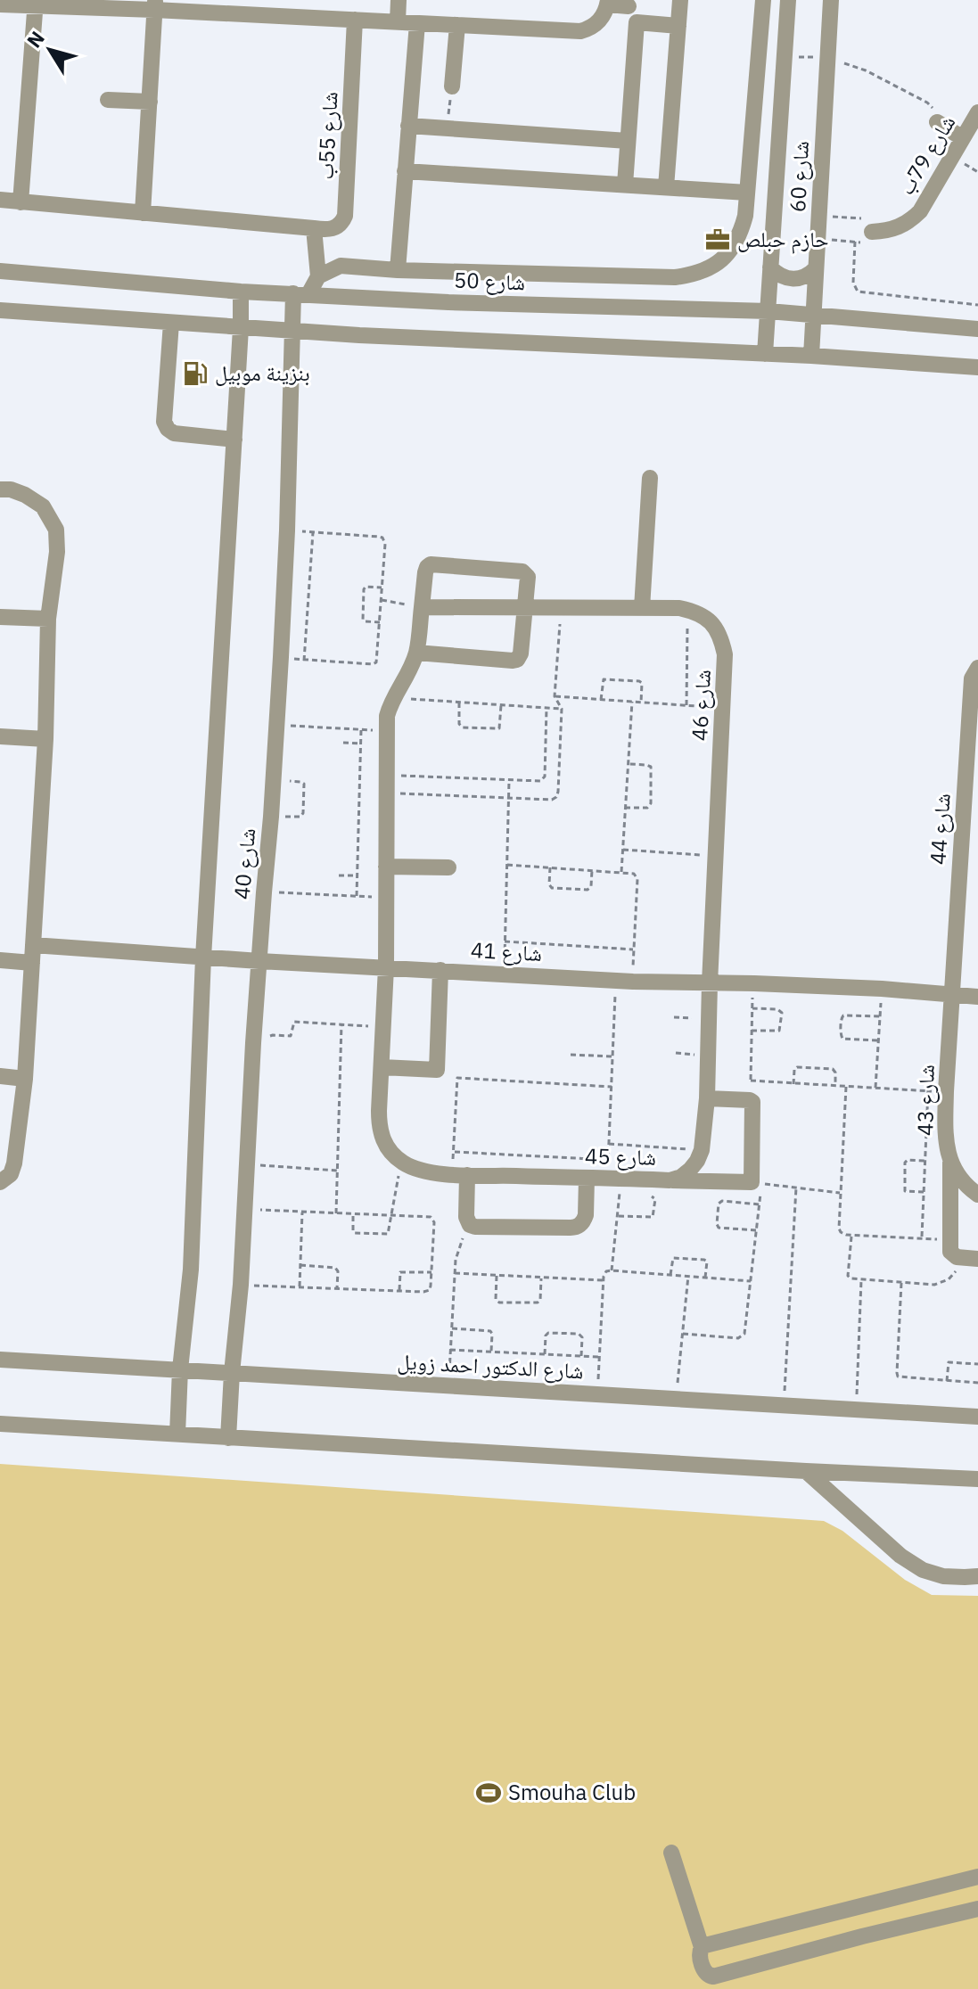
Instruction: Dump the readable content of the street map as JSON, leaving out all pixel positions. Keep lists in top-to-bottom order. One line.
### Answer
{"streets":{"street":["شارع 55ب","شارع 79ب","شارع 60","شارع 50","شارع 46","شارع 44","شارع 40","شارع 41","شارع 43","شارع 45","شارع الدكتور احمد زويل"]},"crossings":[["شارع 60","شارع 50"],["شارع 50","شارع 40"],["شارع 46","شارع 41"],["شارع 44","شارع 41"],["شارع 44","شارع 43"],["شارع 40","شارع 41"],["شارع 40","شارع الدكتور احمد زويل"],["شارع 41","شارع 43"]],"places":{"office":["حازم حبلص"],"fuel station":["بنزينة موبيل"],"sports":["Smouha Club"]},"north":"top left"}
